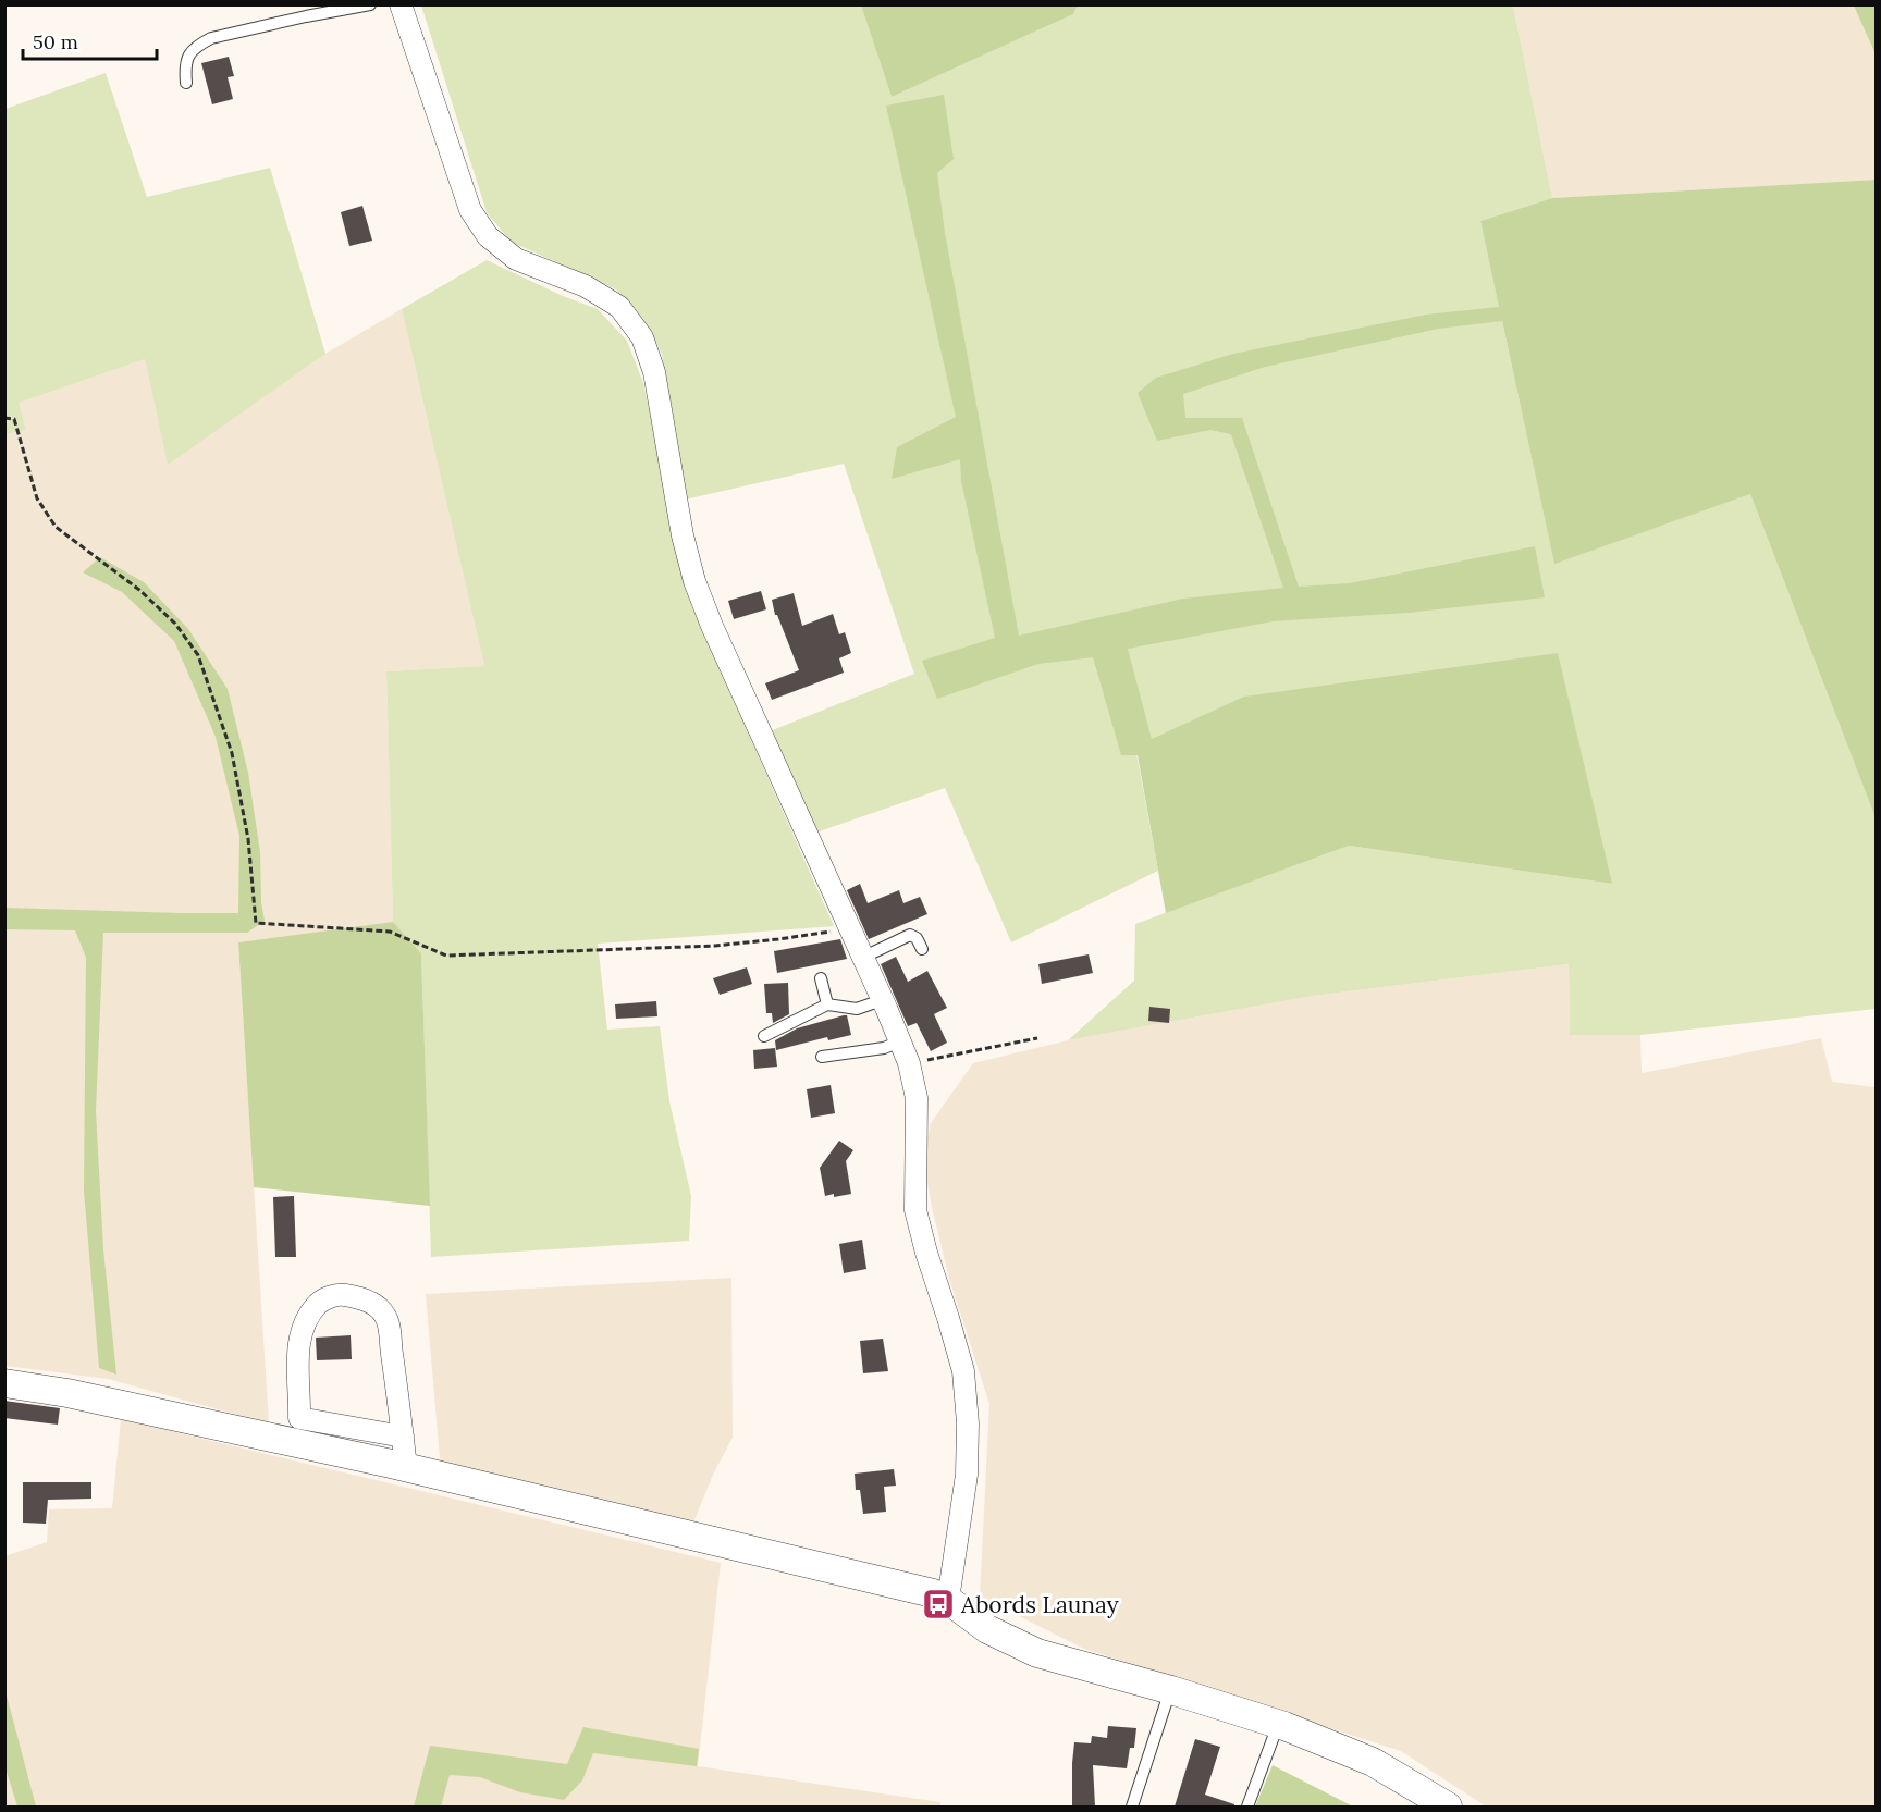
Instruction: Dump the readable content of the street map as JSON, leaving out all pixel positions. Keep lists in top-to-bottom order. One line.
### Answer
{"places":{"bus stop":["Abords Launay"]},"scale_bar":"50 m"}
